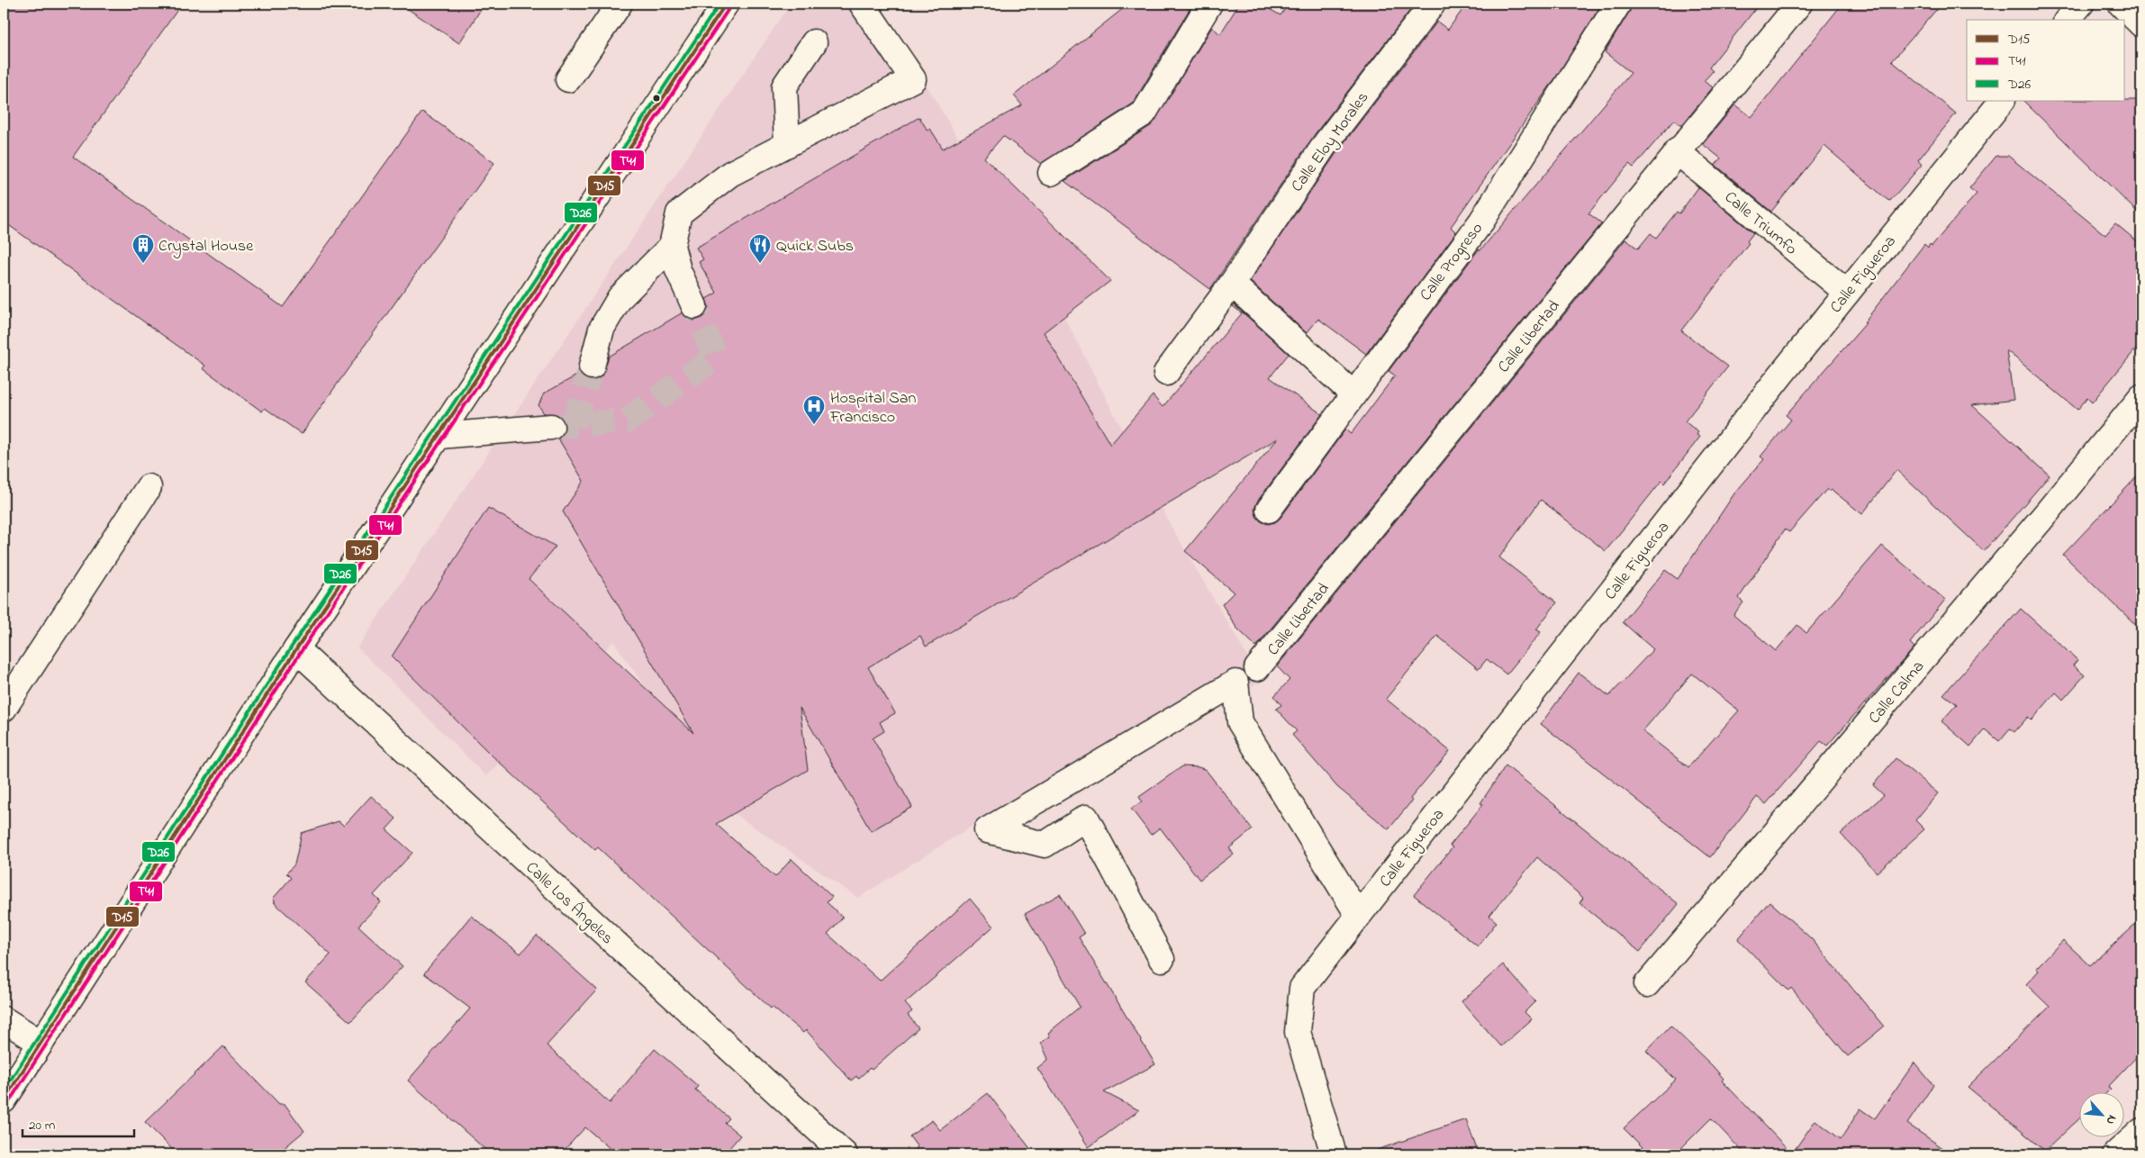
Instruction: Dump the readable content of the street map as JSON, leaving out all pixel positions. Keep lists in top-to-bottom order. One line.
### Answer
{"streets":{"street":["Calle Eloy Morales","Calle Triumfo","Calle Progreso","Calle Figueroa","Calle Libertad","Calle Calma","Calle Los Ángeles"]},"crossings":[["Calle Triumfo","Calle Figueroa"],["Calle Triumfo","Calle Libertad"]],"places":{"building":["Crystal House"],"restaurant":["Quick Subs"],"hospital":["Hospital San Francisco"]},"lines":["transit line D15","transit line D26","transit line T41"],"legend":["D15","T41","D26"],"scale_bar":"20 m","north":"bottom right"}
